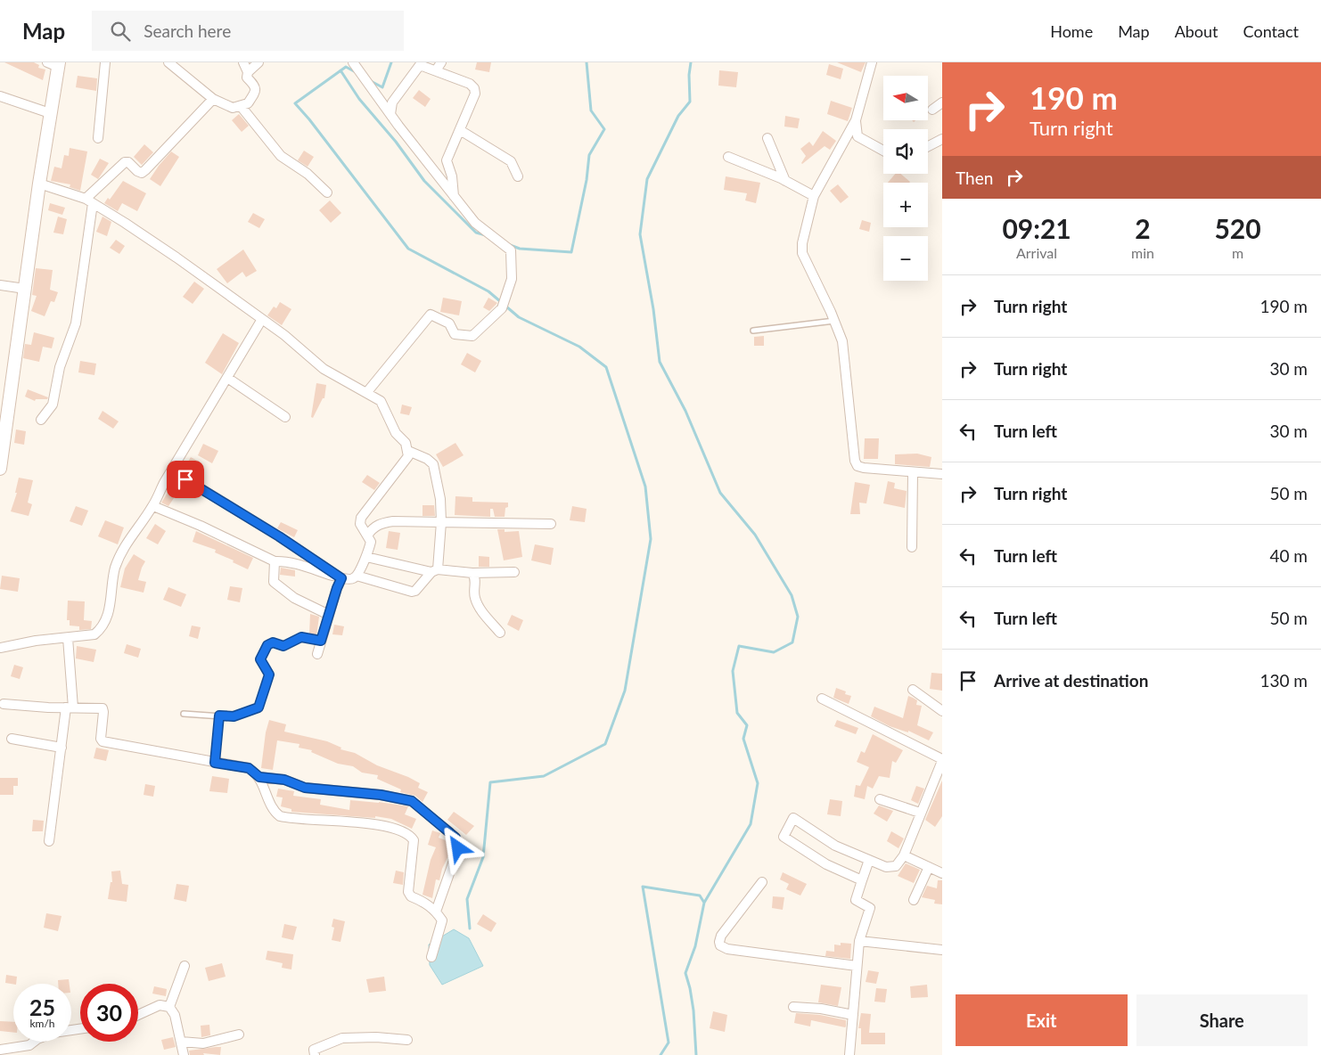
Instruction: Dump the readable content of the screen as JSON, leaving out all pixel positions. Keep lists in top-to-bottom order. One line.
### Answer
{"north":"left","page":{"header":"Map","search":"Search here","nav":["Home","Map","About","Contact"],"turn":["190 m","Turn right"],"map_buttons":["+","−"],"then":"Then","eta":["09:21","Arrival","2","min","520","m"],"list":[{"name":"Turn right","value":"190 m"},{"name":"Turn right","value":"30 m"},{"name":"Turn left","value":"30 m"},{"name":"Turn right","value":"50 m"},{"name":"Turn left","value":"40 m"},{"name":"Turn left","value":"50 m"},{"name":"Arrive at destination","value":"130 m"}],"speed":"25 km/h","limit":"30","buttons":["Exit","Share"]}}
